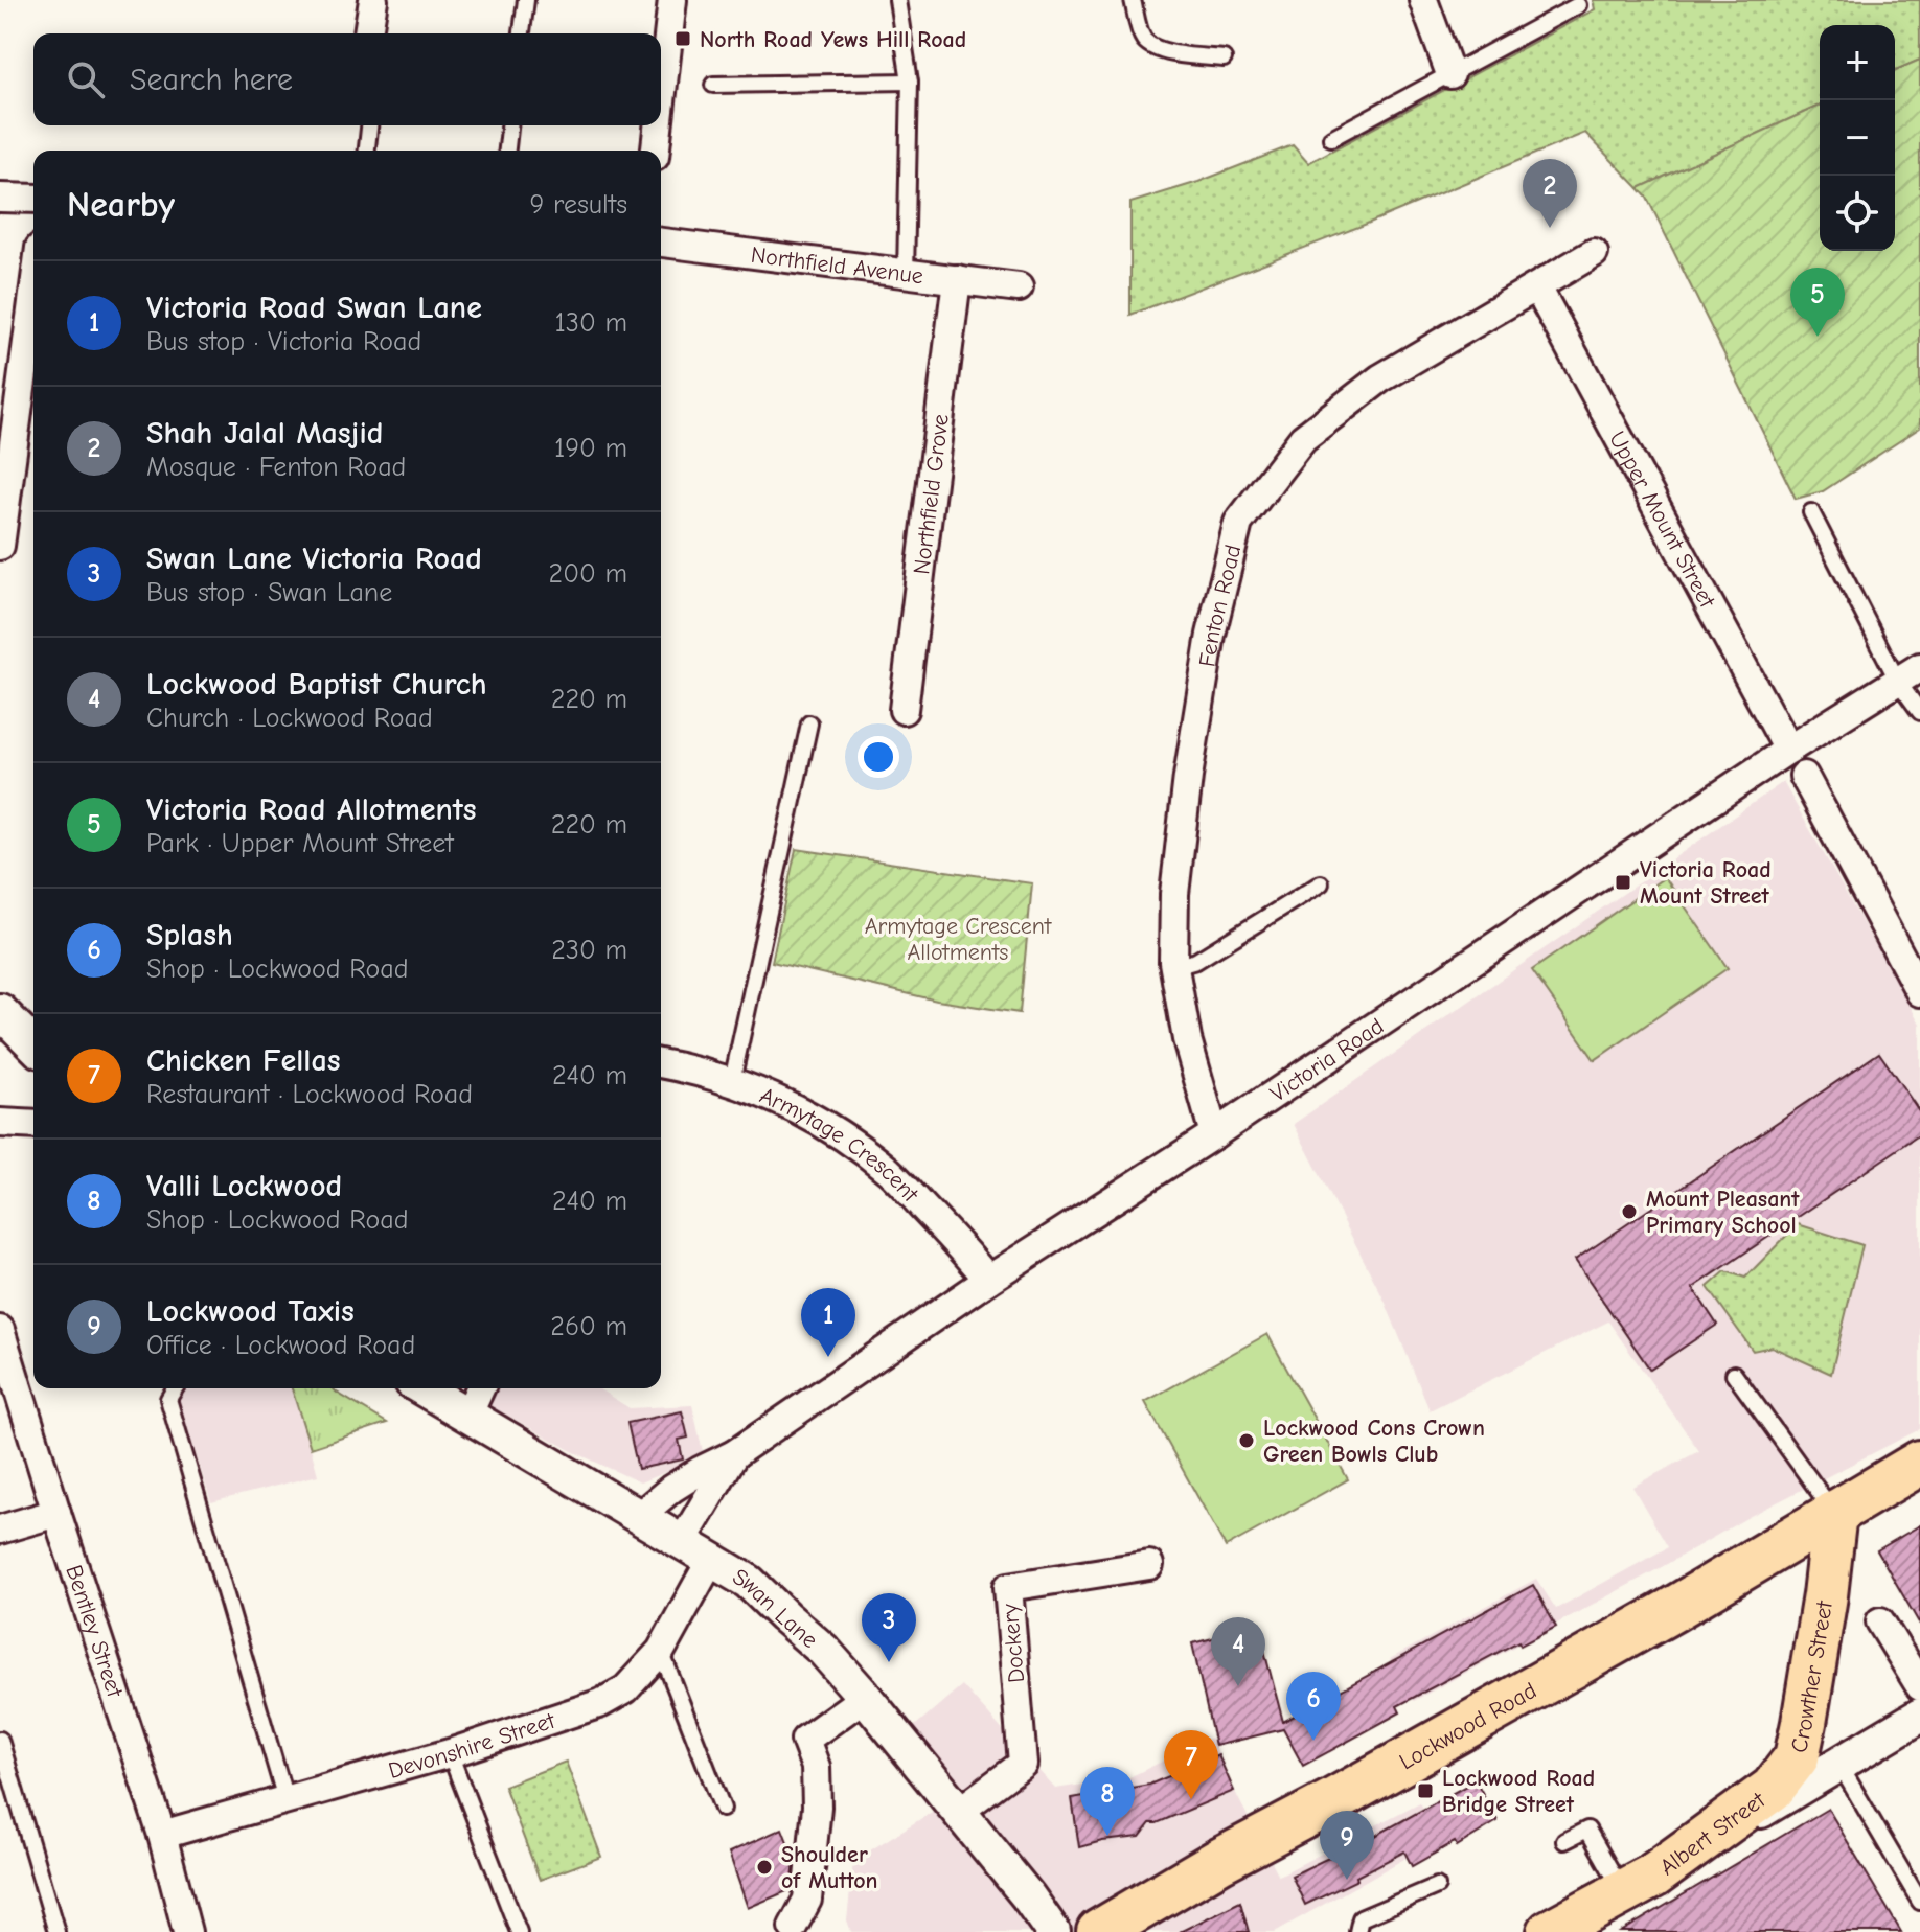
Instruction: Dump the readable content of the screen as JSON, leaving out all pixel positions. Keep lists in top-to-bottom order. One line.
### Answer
{"streets":{"main road":["Crowther Street","Lockwood Road","Albert Street"],"street":["Northfield Avenue","Northfield Grove","Upper Mount Street","Fenton Road","Victoria Road","Armytage Crescent","Swan Lane","Bentley Street","Dockery","Devonshire Street"]},"crossings":[["Northfield Avenue","Northfield Grove"],["Upper Mount Street","Fenton Road"],["Upper Mount Street","Victoria Road"],["Fenton Road","Victoria Road"],["Victoria Road","Armytage Crescent"],["Victoria Road","Swan Lane"],["Swan Lane","Dockery"],["Swan Lane","Devonshire Street"],["Bentley Street","Devonshire Street"],["Crowther Street","Lockwood Road"],["Crowther Street","Albert Street"]],"parks":["Armytage Crescent Allotments"],"places":{"transit":["North Road Yews Hill Road","Victoria Road Mount Street","Lockwood Road Bridge Street"],"other":["Mount Pleasant Primary School","Lockwood Cons Crown Green Bowls Club","Shoulder of Mutton"]},"page":{"map_buttons":["+","−"],"search":"Search here","heading":["Nearby","9 results"],"pins":["2","5","1","3","4","6","7","8","9"],"list":[{"mark":"1","name":"Victoria Road Swan Lane","note":"Bus stop · Victoria Road","value":"130 m"},{"mark":"2","name":"Shah Jalal Masjid","note":"Mosque · Fenton Road","value":"190 m"},{"mark":"3","name":"Swan Lane Victoria Road","note":"Bus stop · Swan Lane","value":"200 m"},{"mark":"4","name":"Lockwood Baptist Church","note":"Church · Lockwood Road","value":"220 m"},{"mark":"5","name":"Victoria Road Allotments","note":"Park · Upper Mount Street","value":"220 m"},{"mark":"6","name":"Splash","note":"Shop · Lockwood Road","value":"230 m"},{"mark":"7","name":"Chicken Fellas","note":"Restaurant · Lockwood Road","value":"240 m"},{"mark":"8","name":"Valli Lockwood","note":"Shop · Lockwood Road","value":"240 m"},{"mark":"9","name":"Lockwood Taxis","note":"Office · Lockwood Road","value":"260 m"}]}}
